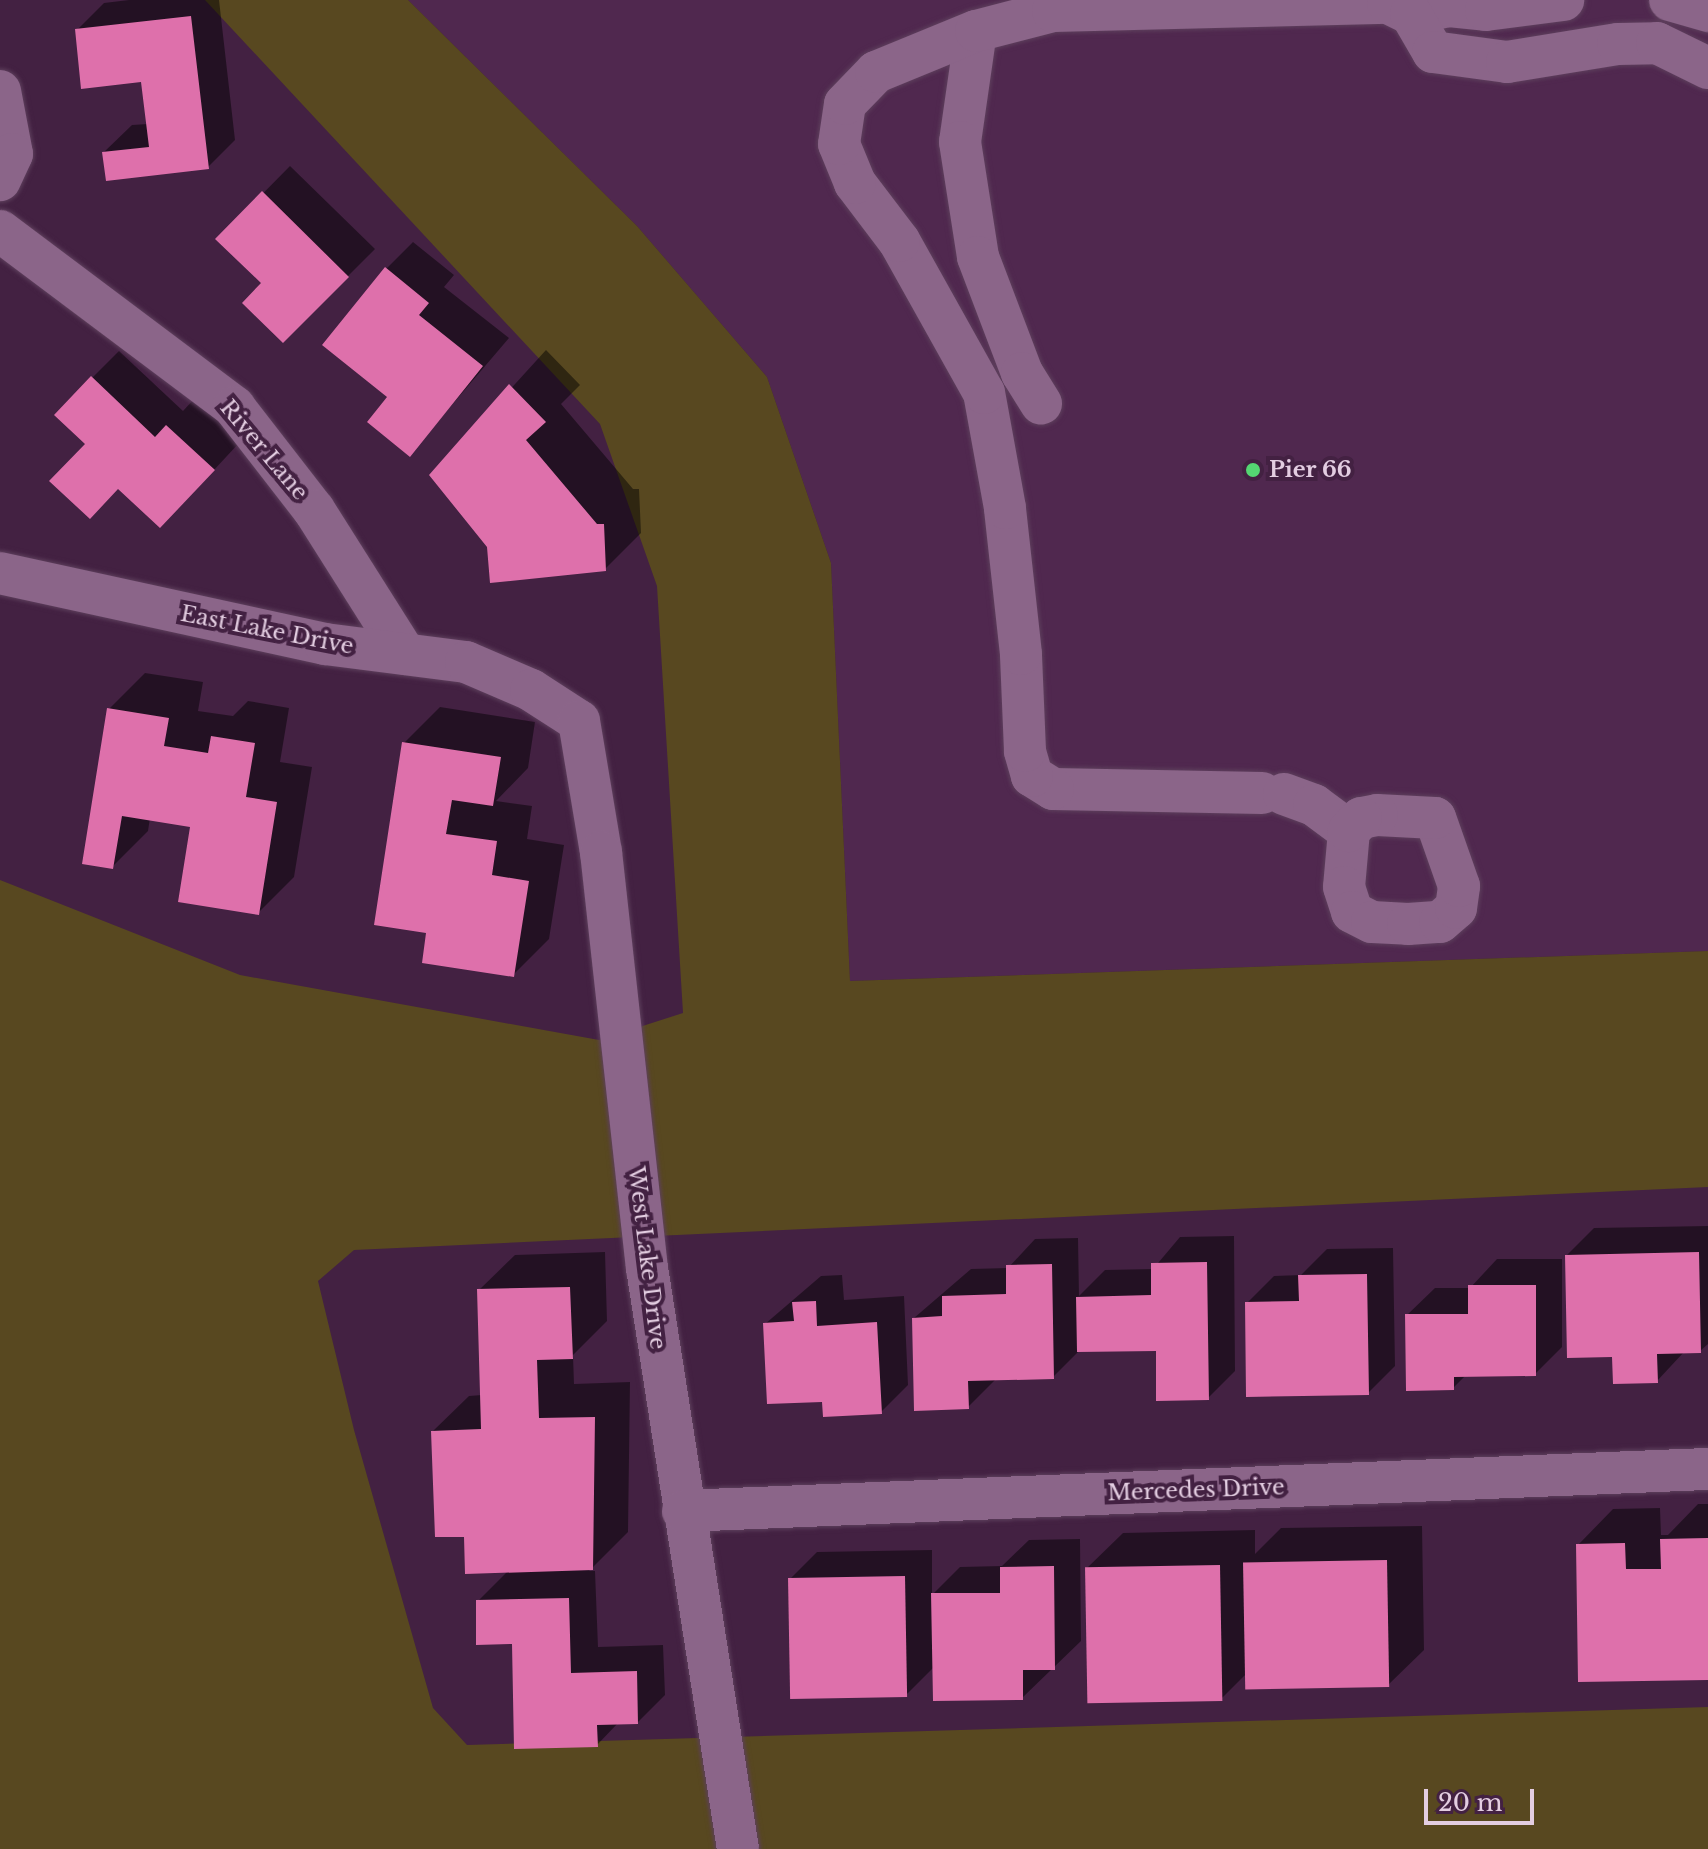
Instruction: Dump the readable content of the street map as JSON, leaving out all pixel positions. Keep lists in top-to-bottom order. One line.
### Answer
{"streets":{"street":["River Lane","East Lake Drive","West Lake Drive","Mercedes Drive"]},"crossings":[["River Lane","East Lake Drive"],["East Lake Drive","West Lake Drive"],["West Lake Drive","Mercedes Drive"]],"places":["Pier 66"],"scale_bar":"20 m"}
